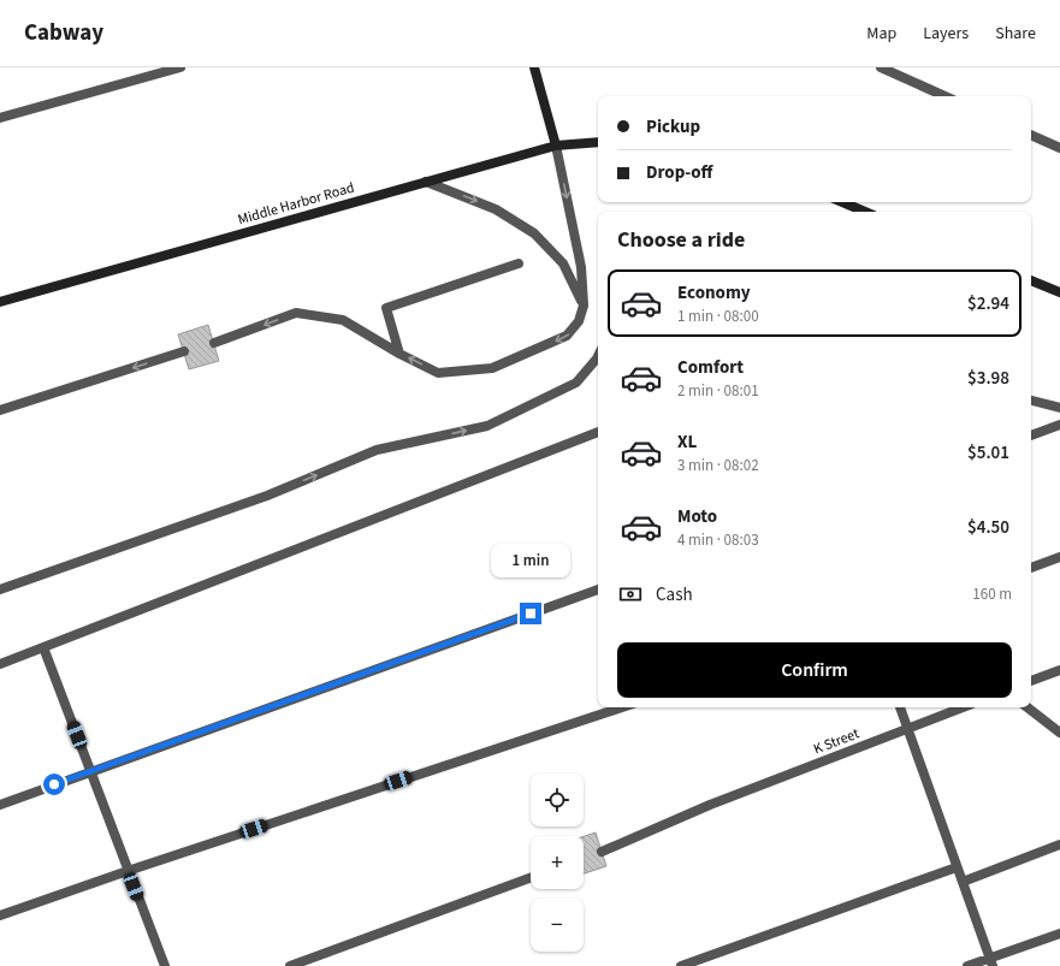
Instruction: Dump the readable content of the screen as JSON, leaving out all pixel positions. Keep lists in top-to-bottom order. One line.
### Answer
{"streets":{"main road":["Middle Harbor Road"],"lane":["K Street"]},"page":{"header":"Cabway","nav":["Map","Layers","Share"],"banner":["Pickup","Drop-off"],"heading":"Choose a ride","list":[{"name":"Economy","note":"1 min · 08:00","value":"$2.94"},{"name":"Comfort","note":"2 min · 08:01","value":"$3.98"},{"name":"XL","note":"3 min · 08:02","value":"$5.01"},{"name":"Moto","note":"4 min · 08:03","value":"$4.50"}],"bubble":"1 min","pay":["Cash","160 m"],"buttons":"Confirm","map_buttons":["+","−"]}}
